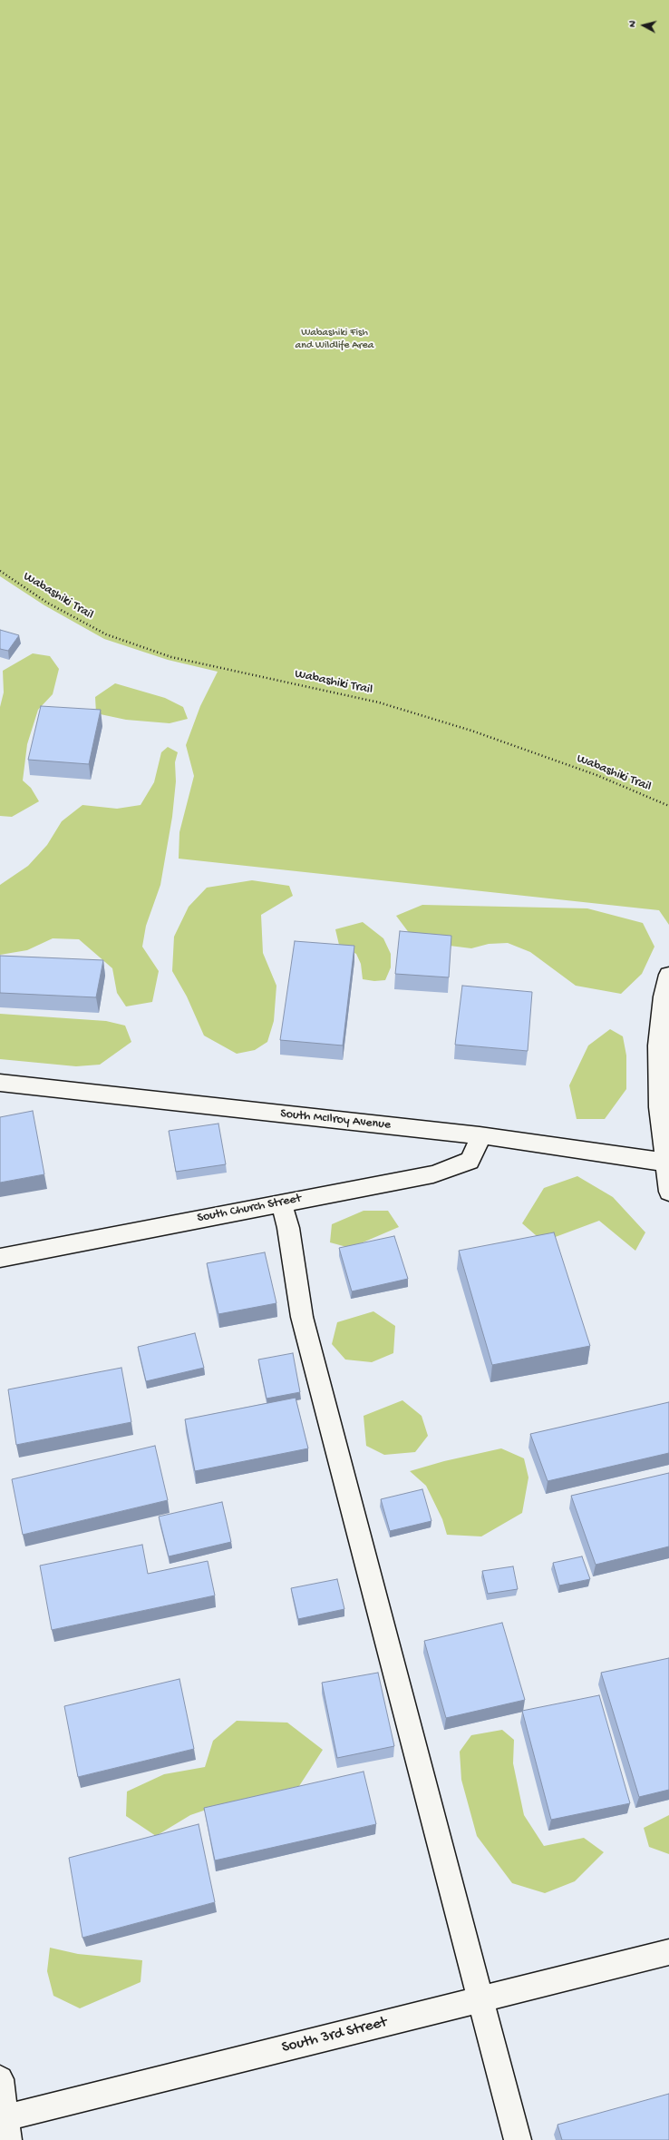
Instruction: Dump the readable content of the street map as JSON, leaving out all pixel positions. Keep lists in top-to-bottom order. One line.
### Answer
{"streets":{"street":["South McIlroy Avenue","South Church Street","South 3rd Street"],"path":["Wabashiki Trail"]},"crossings":[["South McIlroy Avenue","South Church Street"]],"parks":["Wabashiki Fish and Wildlife Area"],"north":"left"}
